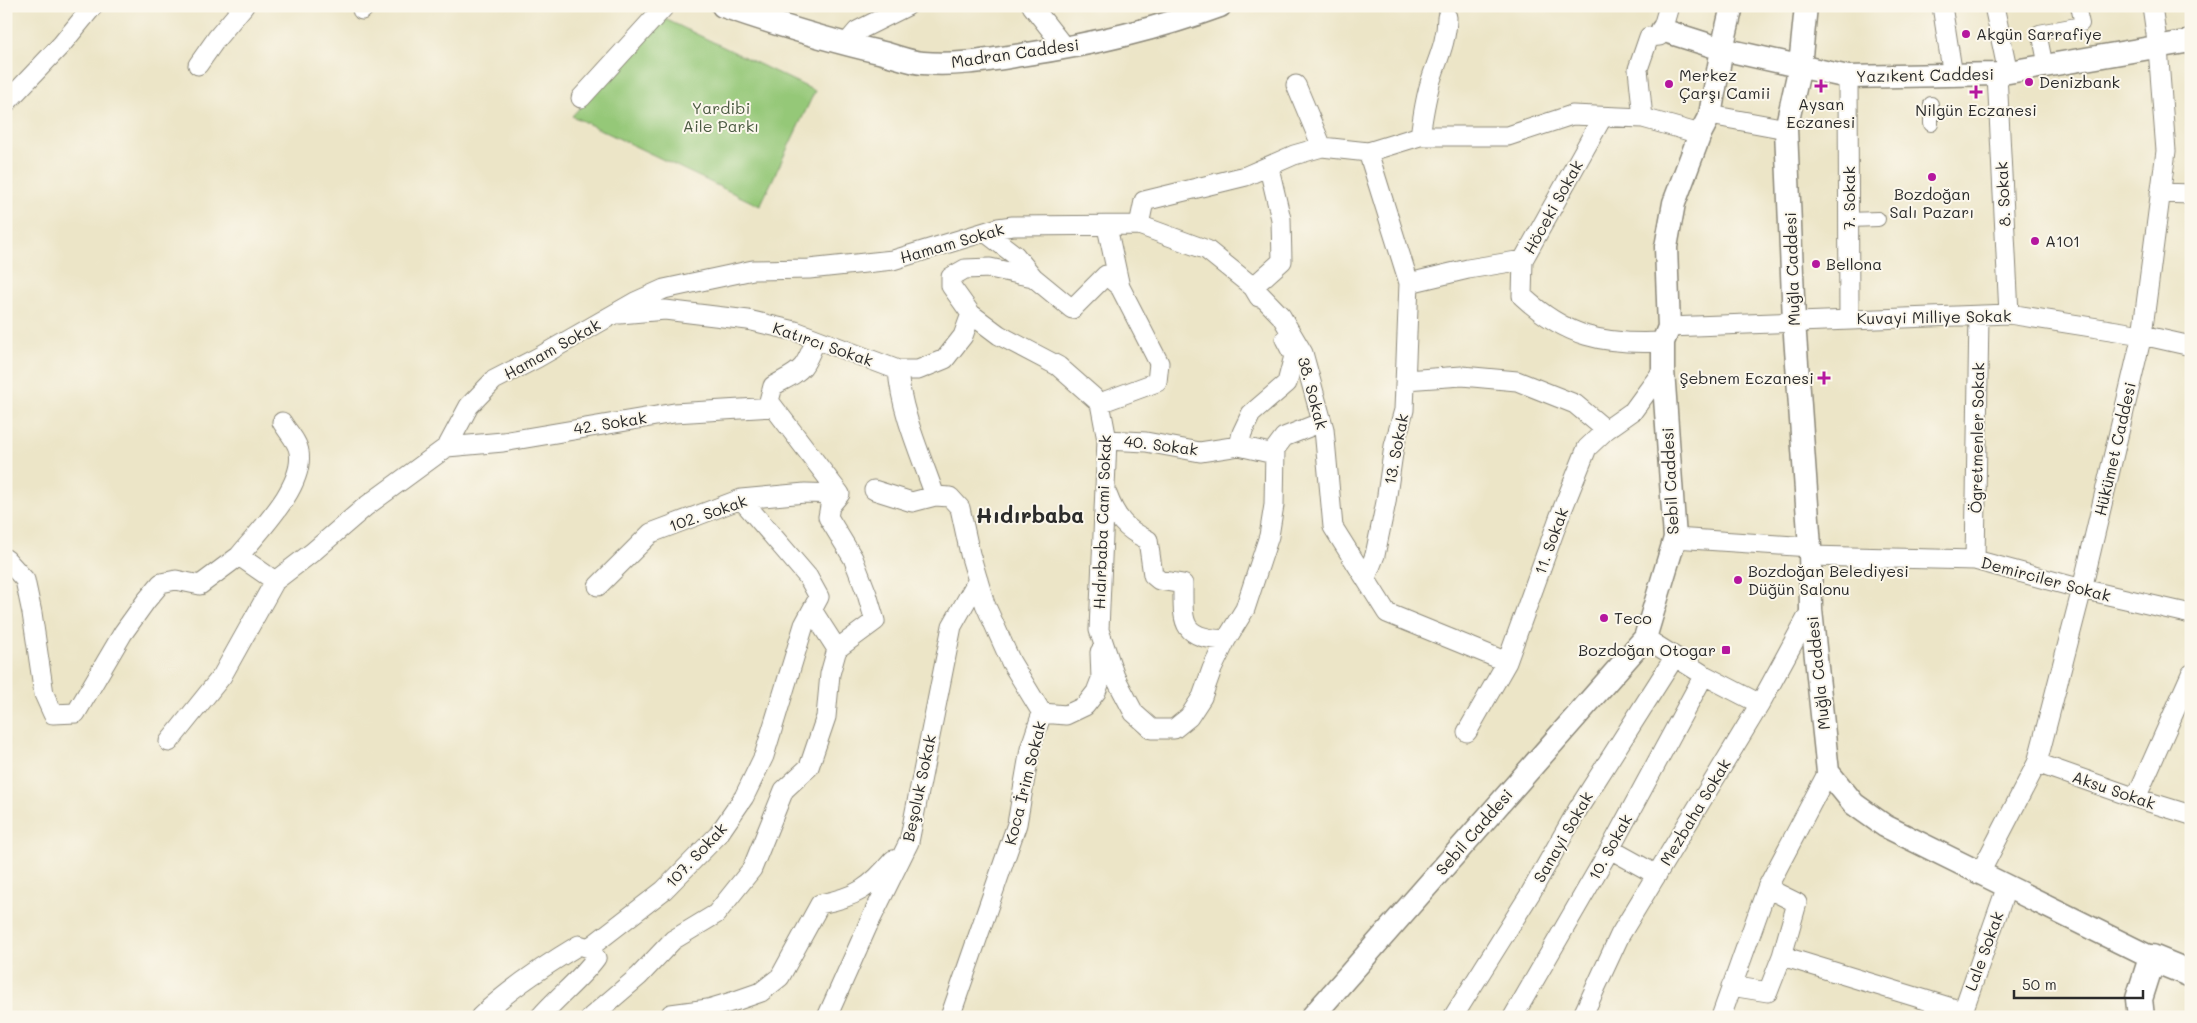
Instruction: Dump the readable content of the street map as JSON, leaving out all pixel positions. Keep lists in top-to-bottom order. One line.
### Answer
{"streets":{"street":["Madran Caddesi","Yazıkent Caddesi","8. Sokak","7. Sokak","Höceki Sokak","Hamam Sokak","Muğla Caddesi","Kuvayi Milliye Sokak","Katırcı Sokak","38. Sokak","42. Sokak","Ögretmenler Sokak","40. Sokak","13. Sokak","Hükümet Caddesi","Sebil Caddesi","102. Sokak","Hıdırbaba Cami Sokak","11. Sokak","Demirciler Sokak","Koca İrim Sokak","Beşoluk Sokak","Aksu Sokak","Mezbaha Sokak","Sanayi Sokak","10. Sokak","107. Sokak","Lale Sokak"]},"crossings":[["Yazıkent Caddesi","8. Sokak"],["Yazıkent Caddesi","7. Sokak"],["Yazıkent Caddesi","Muğla Caddesi"],["Yazıkent Caddesi","Hükümet Caddesi"],["Yazıkent Caddesi","Sebil Caddesi"],["8. Sokak","Kuvayi Milliye Sokak"],["7. Sokak","Kuvayi Milliye Sokak"],["Höceki Sokak","Muğla Caddesi"],["Höceki Sokak","Kuvayi Milliye Sokak"],["Höceki Sokak","Sebil Caddesi"],["Hamam Sokak","Katırcı Sokak"],["Hamam Sokak","38. Sokak"],["Hamam Sokak","42. Sokak"],["Muğla Caddesi","Kuvayi Milliye Sokak"],["Muğla Caddesi","Demirciler Sokak"],["Muğla Caddesi","Mezbaha Sokak"],["Kuvayi Milliye Sokak","Ögretmenler Sokak"],["Kuvayi Milliye Sokak","Hükümet Caddesi"],["38. Sokak","13. Sokak"],["Ögretmenler Sokak","Demirciler Sokak"],["40. Sokak","Hıdırbaba Cami Sokak"],["Hükümet Caddesi","Demirciler Sokak"],["Hükümet Caddesi","Aksu Sokak"],["Sebil Caddesi","11. Sokak"],["Sebil Caddesi","Demirciler Sokak"],["102. Sokak","107. Sokak"],["Koca İrim Sokak","Beşoluk Sokak"]],"districts":["Hıdırbaba"],"parks":["Yardibi Aile Parkı"],"places":{"other":["Akgün Sarrafiye","Denizbank","Merkez Çarşı Camii","Bozdoğan Salı Pazarı","A101","Bellona","Bozdoğan Belediyesi Düğün Salonu","Teco"],"health":["Aysan Eczanesi","Nilgün Eczanesi","Şebnem Eczanesi"],"transit":["Bozdoğan Otogar"]},"scale_bar":"50 m"}
